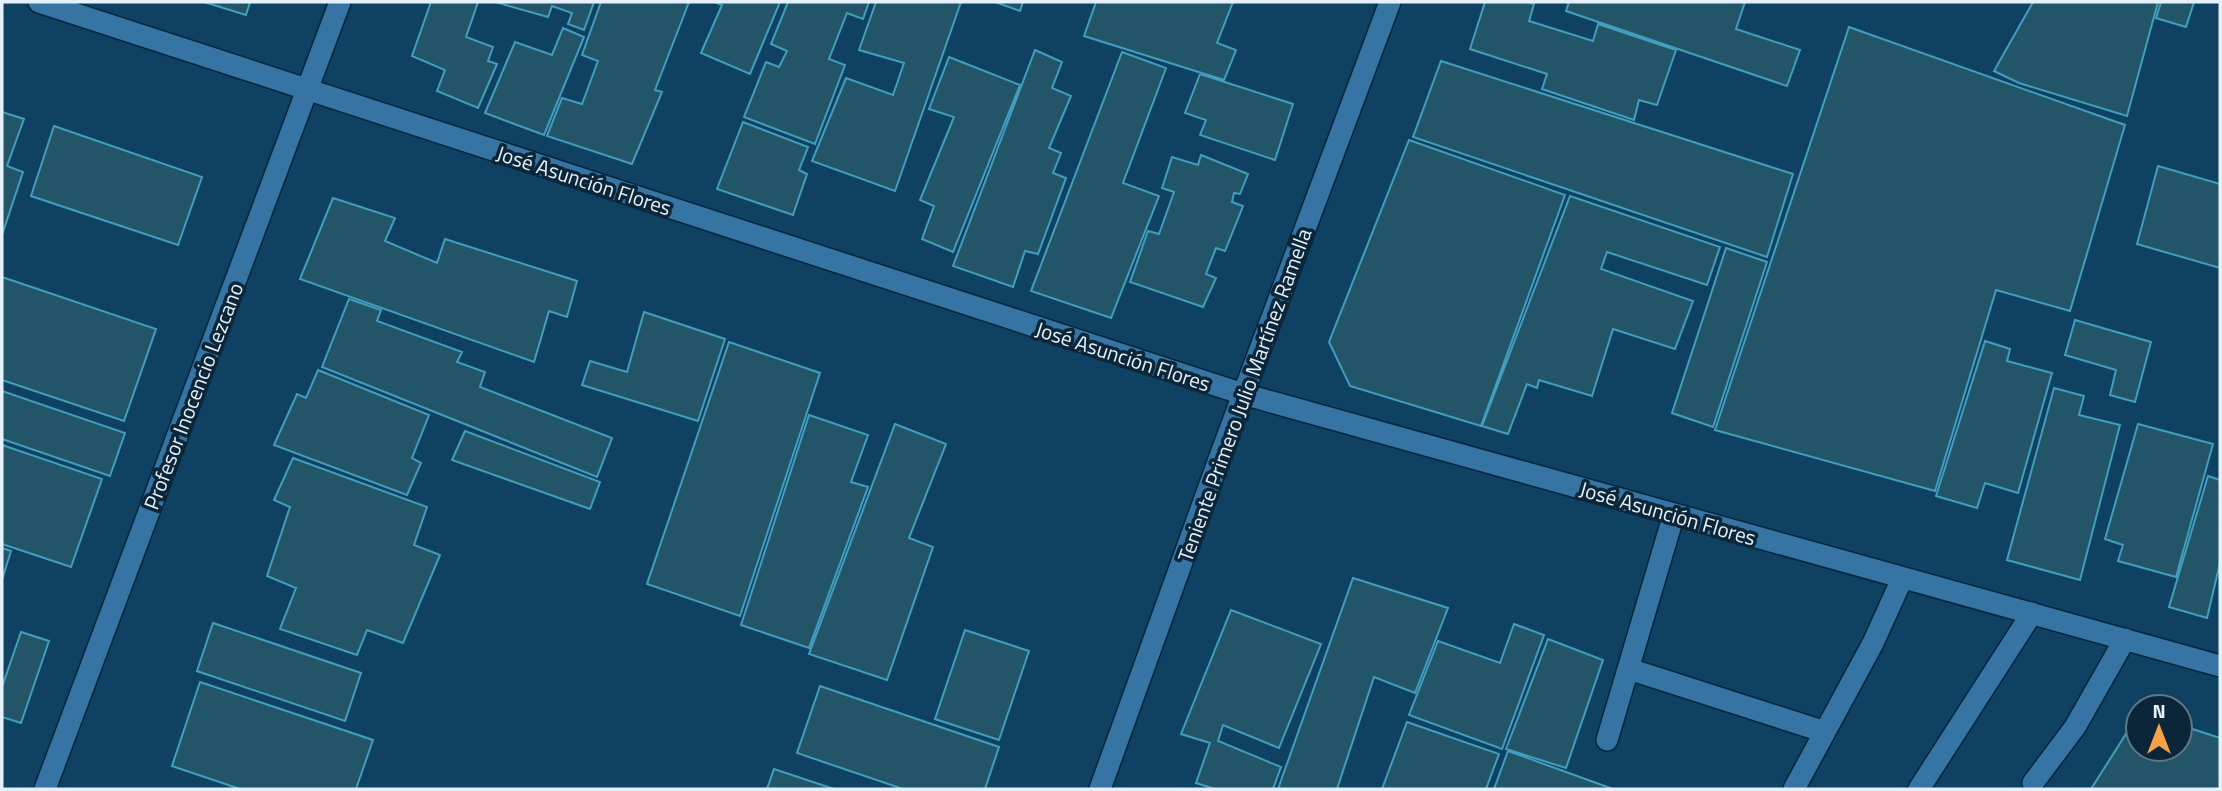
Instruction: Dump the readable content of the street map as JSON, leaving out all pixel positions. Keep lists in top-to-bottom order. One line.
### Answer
{"streets":{"street":["José Asunción Flores","Teniente Primero Julio Martínez Ramella","Profesor Inocencio Lezcano"]},"crossings":[["José Asunción Flores","Teniente Primero Julio Martínez Ramella"],["José Asunción Flores","Profesor Inocencio Lezcano"]],"north":"top"}
